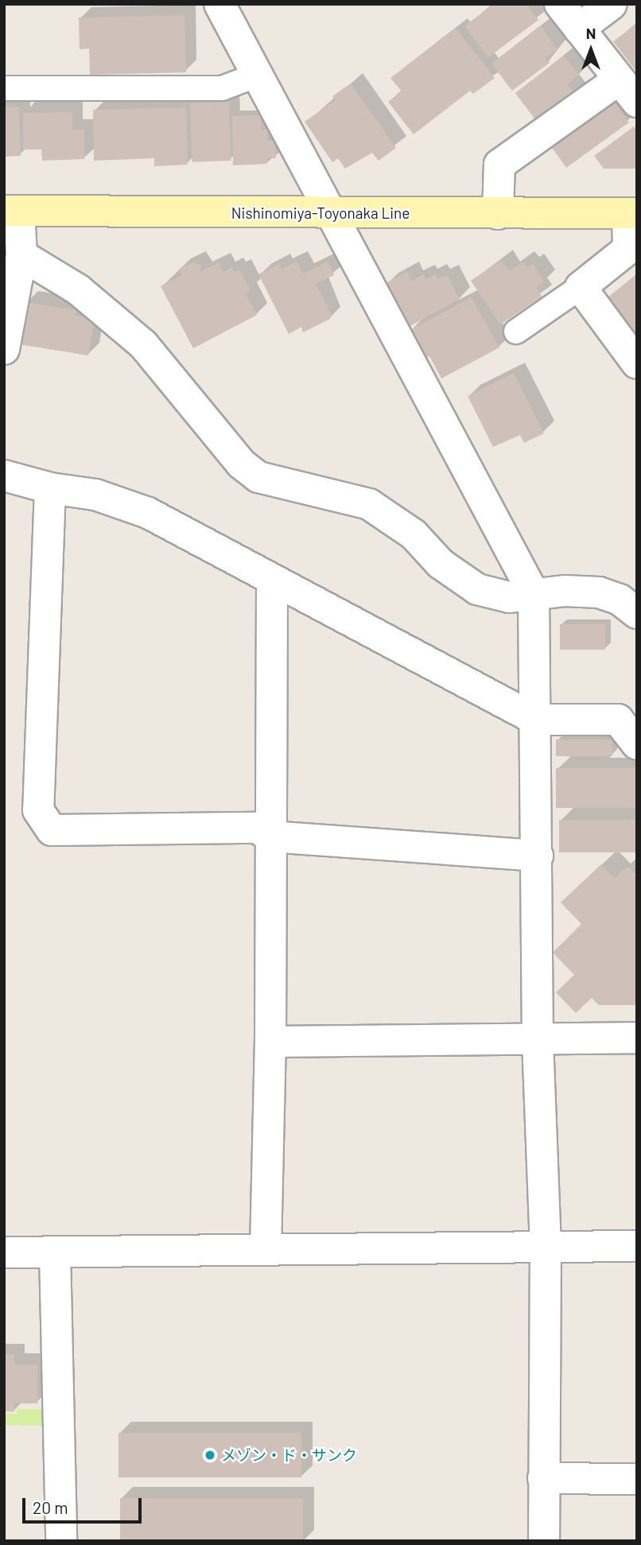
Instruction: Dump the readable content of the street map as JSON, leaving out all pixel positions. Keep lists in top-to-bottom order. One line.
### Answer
{"streets":{"main road":["Nishinomiya-Toyonaka Line"]},"places":["メゾン・ド・サンク"],"scale_bar":"20 m","north":"top"}
